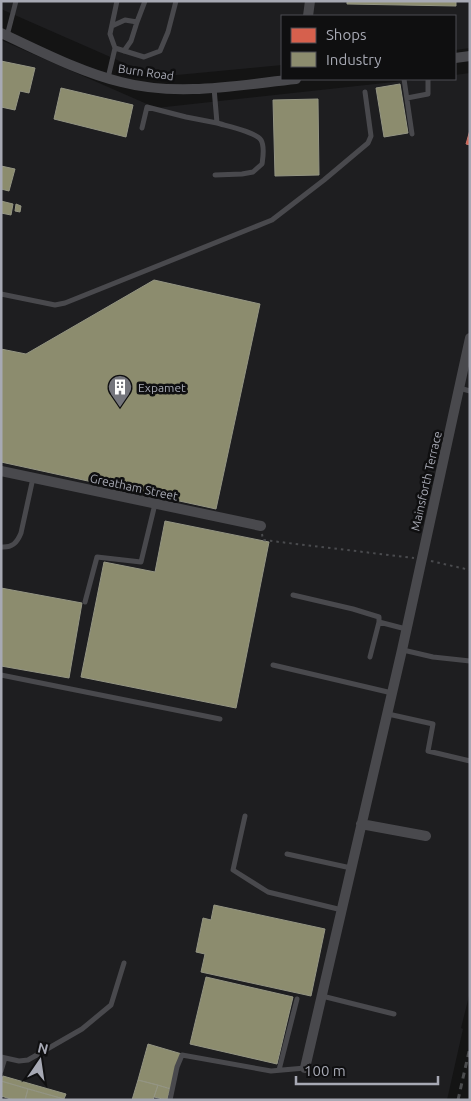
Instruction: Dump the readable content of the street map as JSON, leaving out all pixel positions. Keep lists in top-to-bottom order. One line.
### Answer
{"streets":{"street":["Burn Road","Mainsforth Terrace","Greatham Street"]},"places":{"building":["Expamet"]},"legend":["Shops","Industry"],"scale_bar":"100 m","north":"top"}
